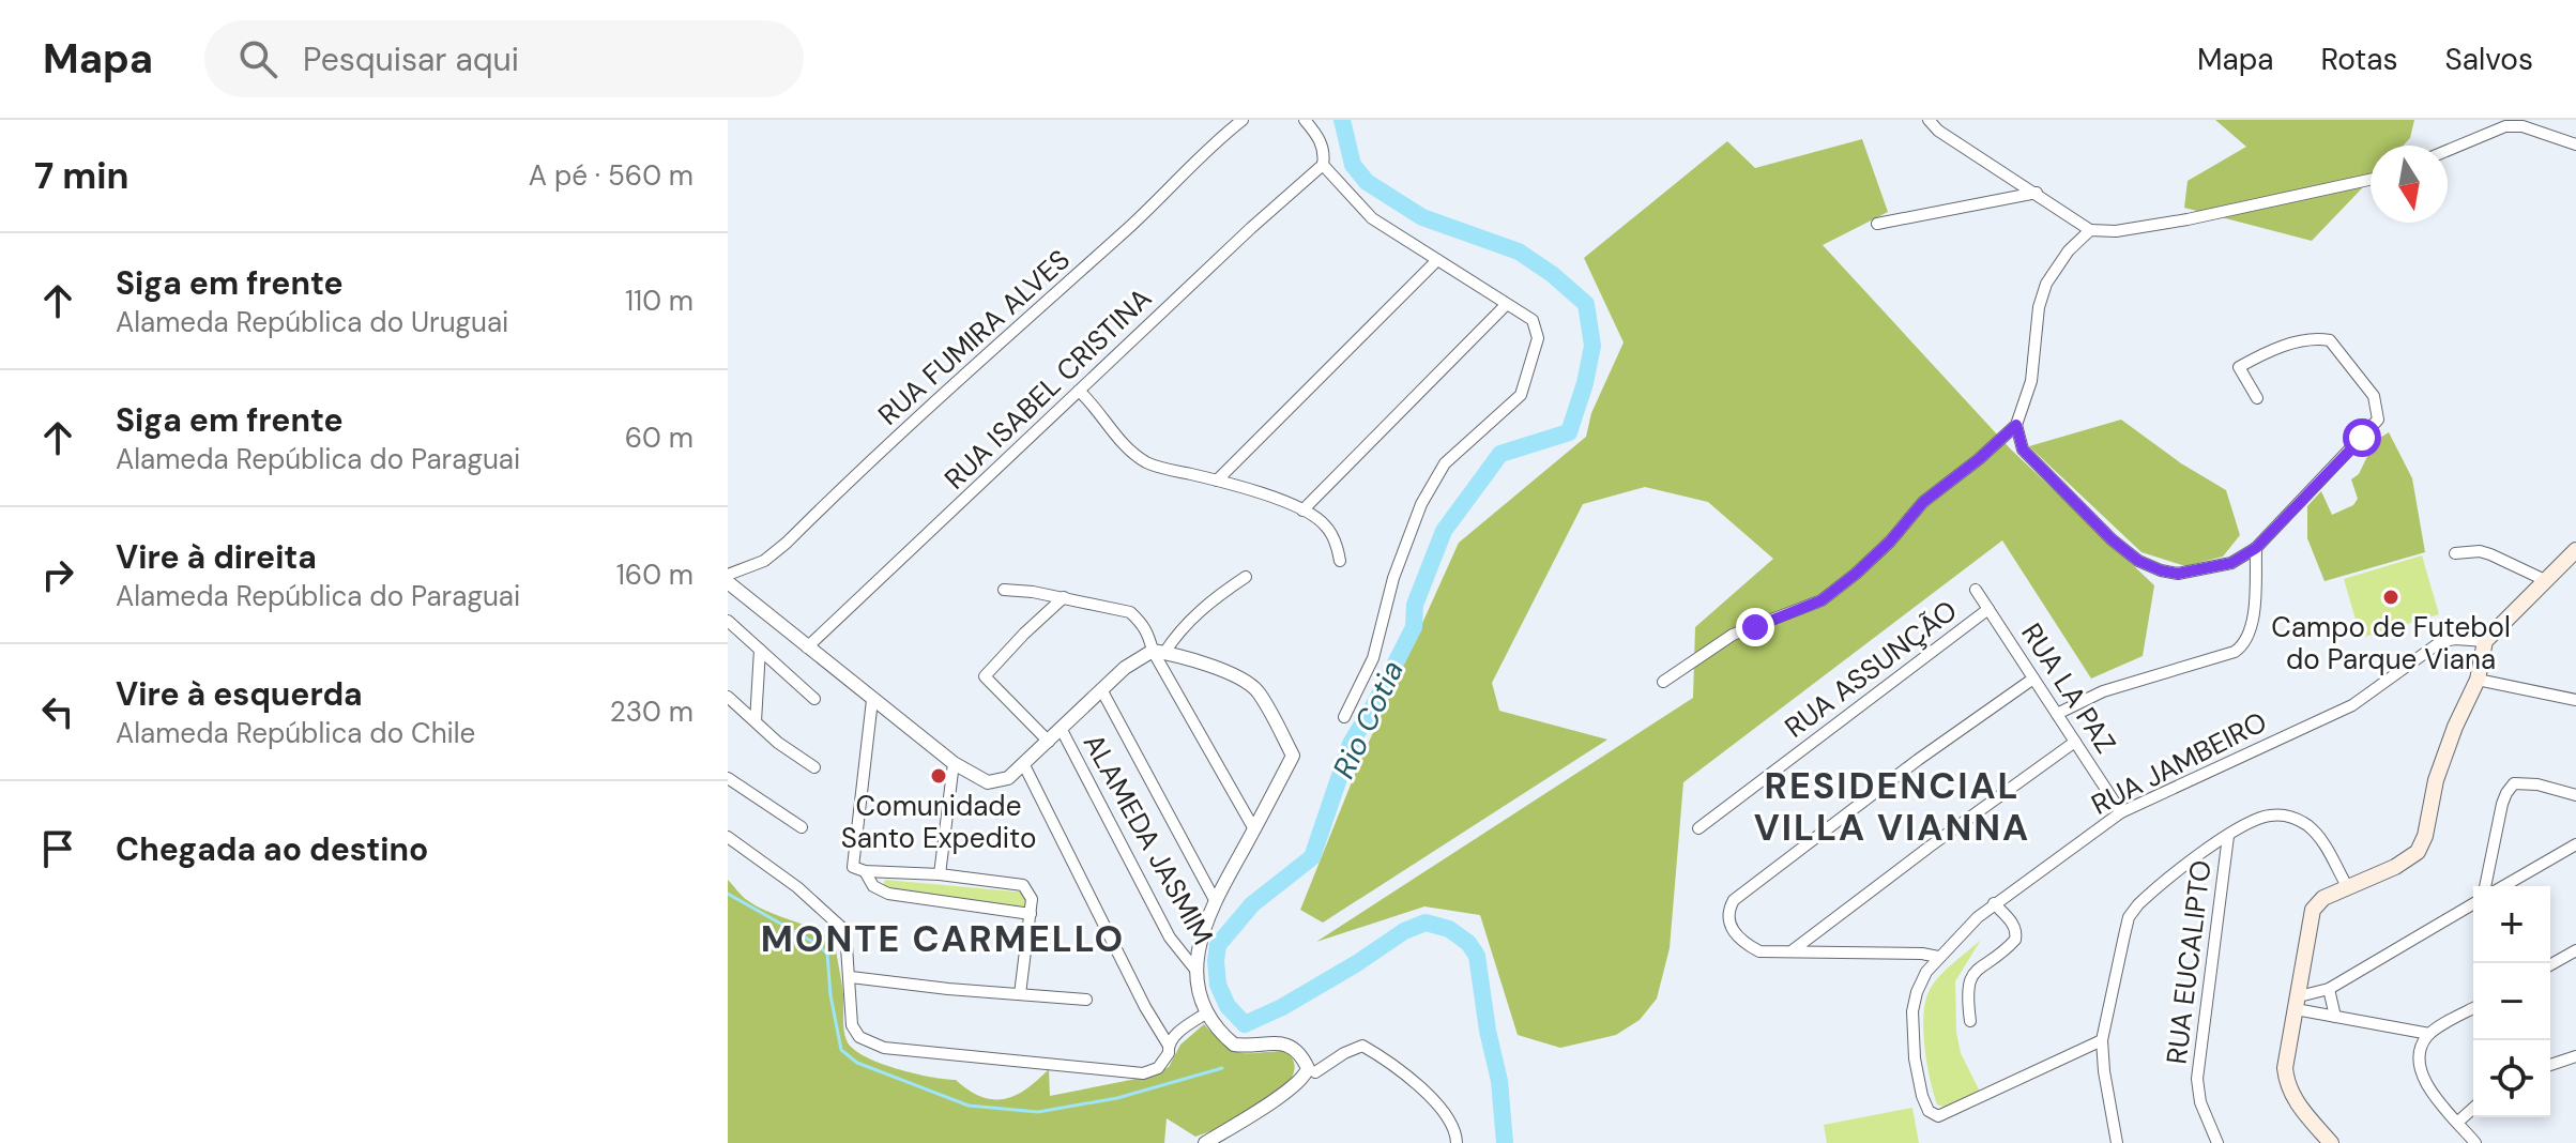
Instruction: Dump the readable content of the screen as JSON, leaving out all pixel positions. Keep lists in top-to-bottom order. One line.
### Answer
{"streets":{"street":["RUA FUMIRA ALVES","RUA ISABEL CRISTINA","RUA ASSUNÇÃO","RUA LA PAZ","RUA JAMBEIRO","ALAMEDA JASMIM","RUA EUCALIPTO"]},"crossings":[["RUA ASSUNÇÃO","RUA LA PAZ"],["RUA LA PAZ","RUA JAMBEIRO"]],"districts":["RESIDENCIAL VILLA VIANNA","MONTE CARMELLO"],"water":["Rio Cotia"],"places":["Campo de Futebol do Parque Viana","Comunidade Santo Expedito"],"north":"bottom","page":{"header":"Mapa","search":"Pesquisar aqui","nav":["Mapa","Rotas","Salvos"],"heading":["7 min","A pé · 560 m"],"list":[["Siga em frente","Alameda República do Uruguai","110 m"],["Siga em frente","Alameda República do Paraguai","60 m"],["Vire à direita","Alameda República do Paraguai","160 m"],["Vire à esquerda","Alameda República do Chile","230 m"],"Chegada ao destino"],"map_buttons":["+","−"]}}
